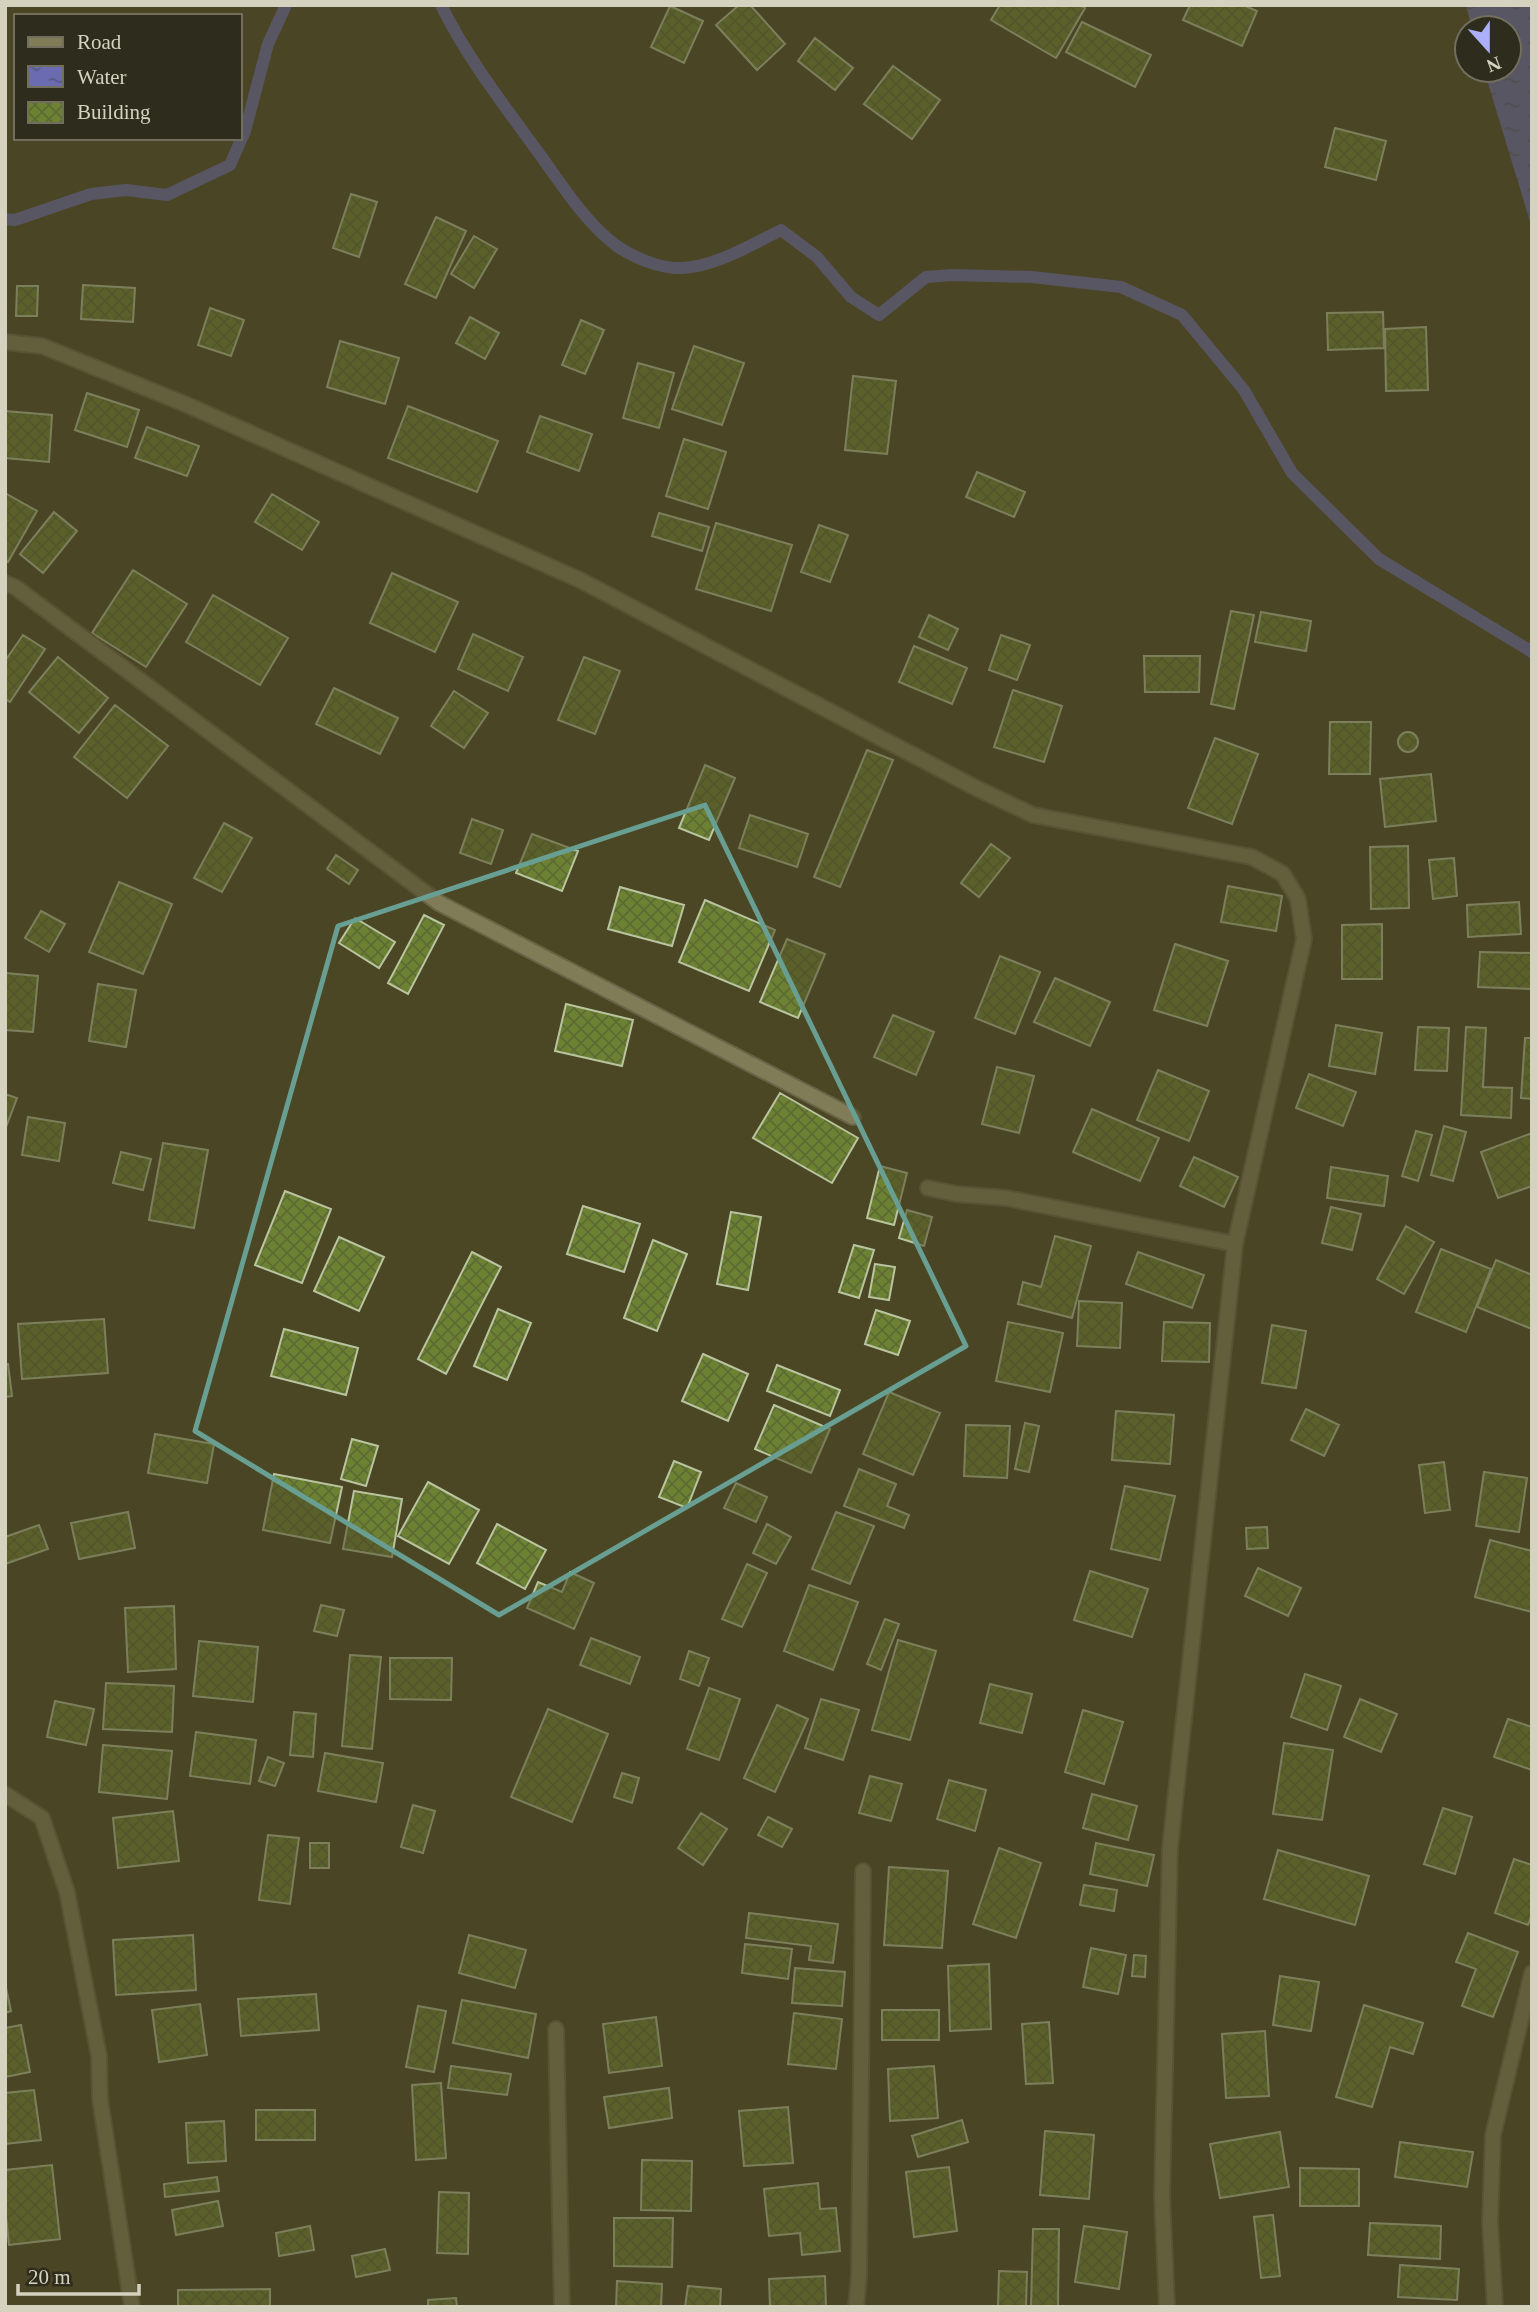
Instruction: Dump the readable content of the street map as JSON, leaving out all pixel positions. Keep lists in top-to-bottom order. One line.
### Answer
{"legend":["Road","Water","Building"],"scale_bar":"20 m","north":"bottom"}
